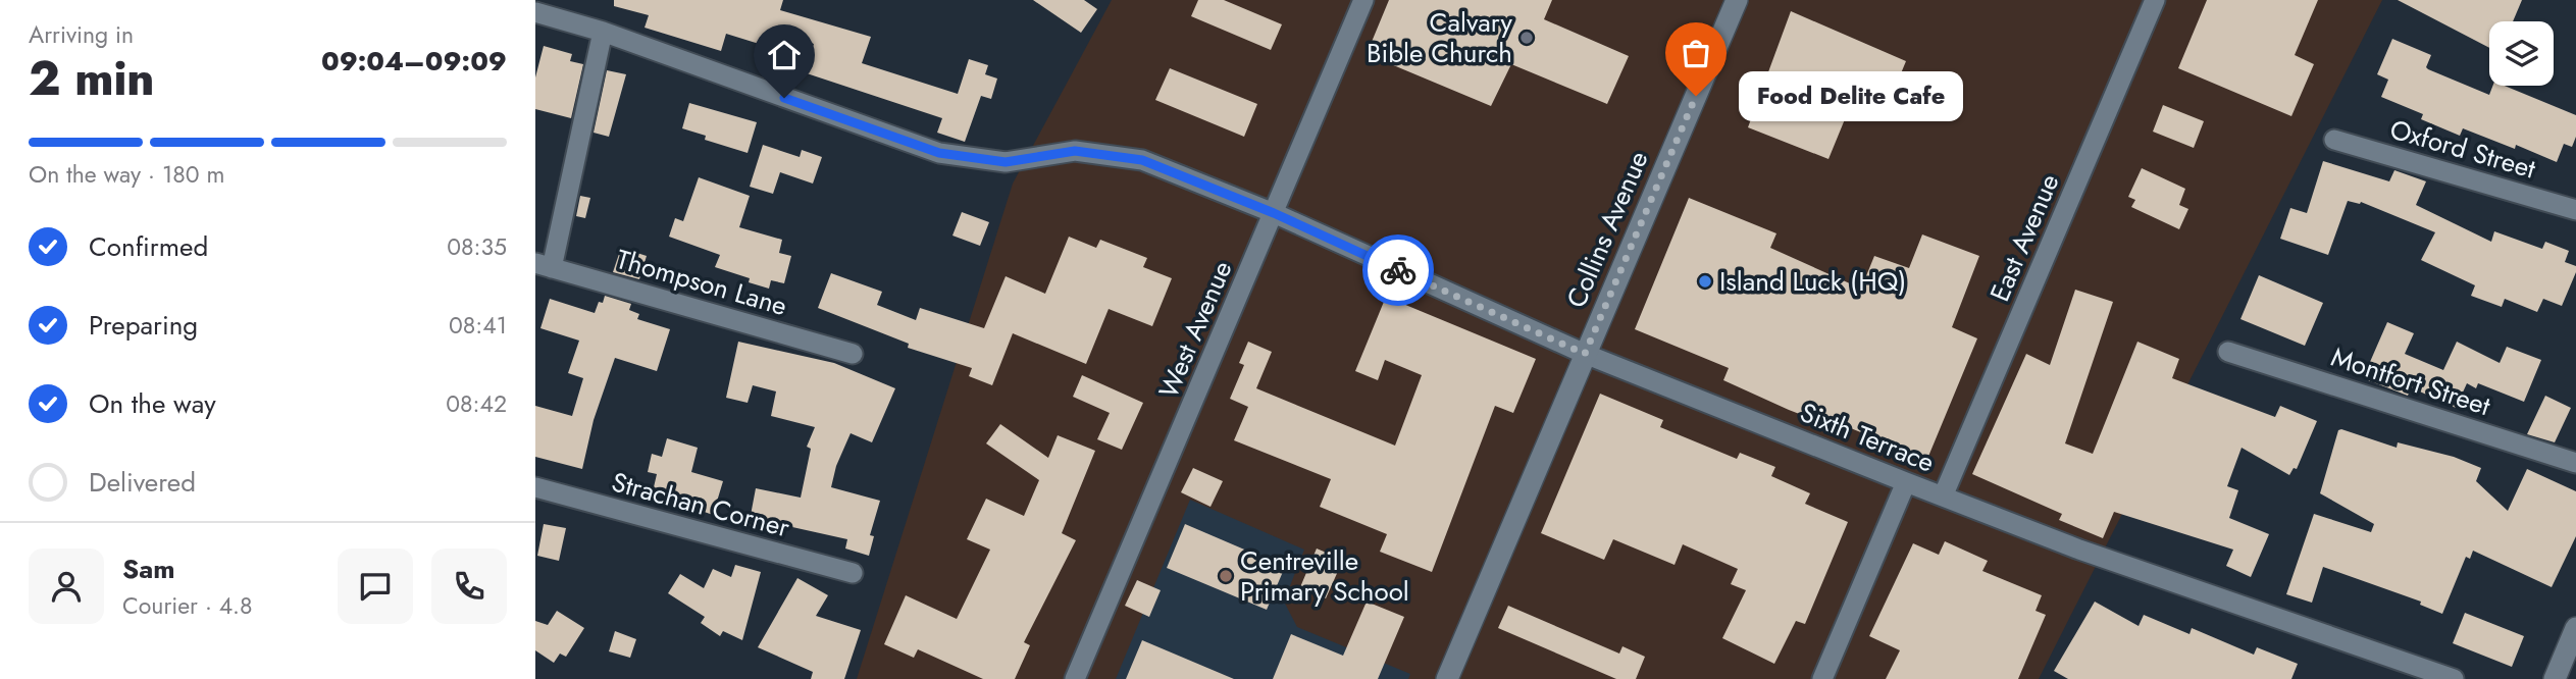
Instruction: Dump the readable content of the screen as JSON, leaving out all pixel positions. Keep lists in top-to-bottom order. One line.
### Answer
{"streets":{"street":["Oxford Street","Collins Avenue","East Avenue","Thompson Lane","West Avenue","Montfort Street","Sixth Terrace","Strachan Corner"]},"crossings":[["Collins Avenue","Sixth Terrace"],["East Avenue","Sixth Terrace"],["West Avenue","Sixth Terrace"]],"places":["Calvary Bible Church","Food Delite Cafe","Island Luck (HQ)","Centreville Primary School"],"page":{"heading":["2 min","Arriving in","09:04–09:09"],"panel":["Sam","Courier · 4.8"],"bubble":"Food Delite Cafe","bar":"On the way · 180 m","list":[["Confirmed","08:35"],["Preparing","08:41"],["On the way","08:42"],"Delivered"]}}
